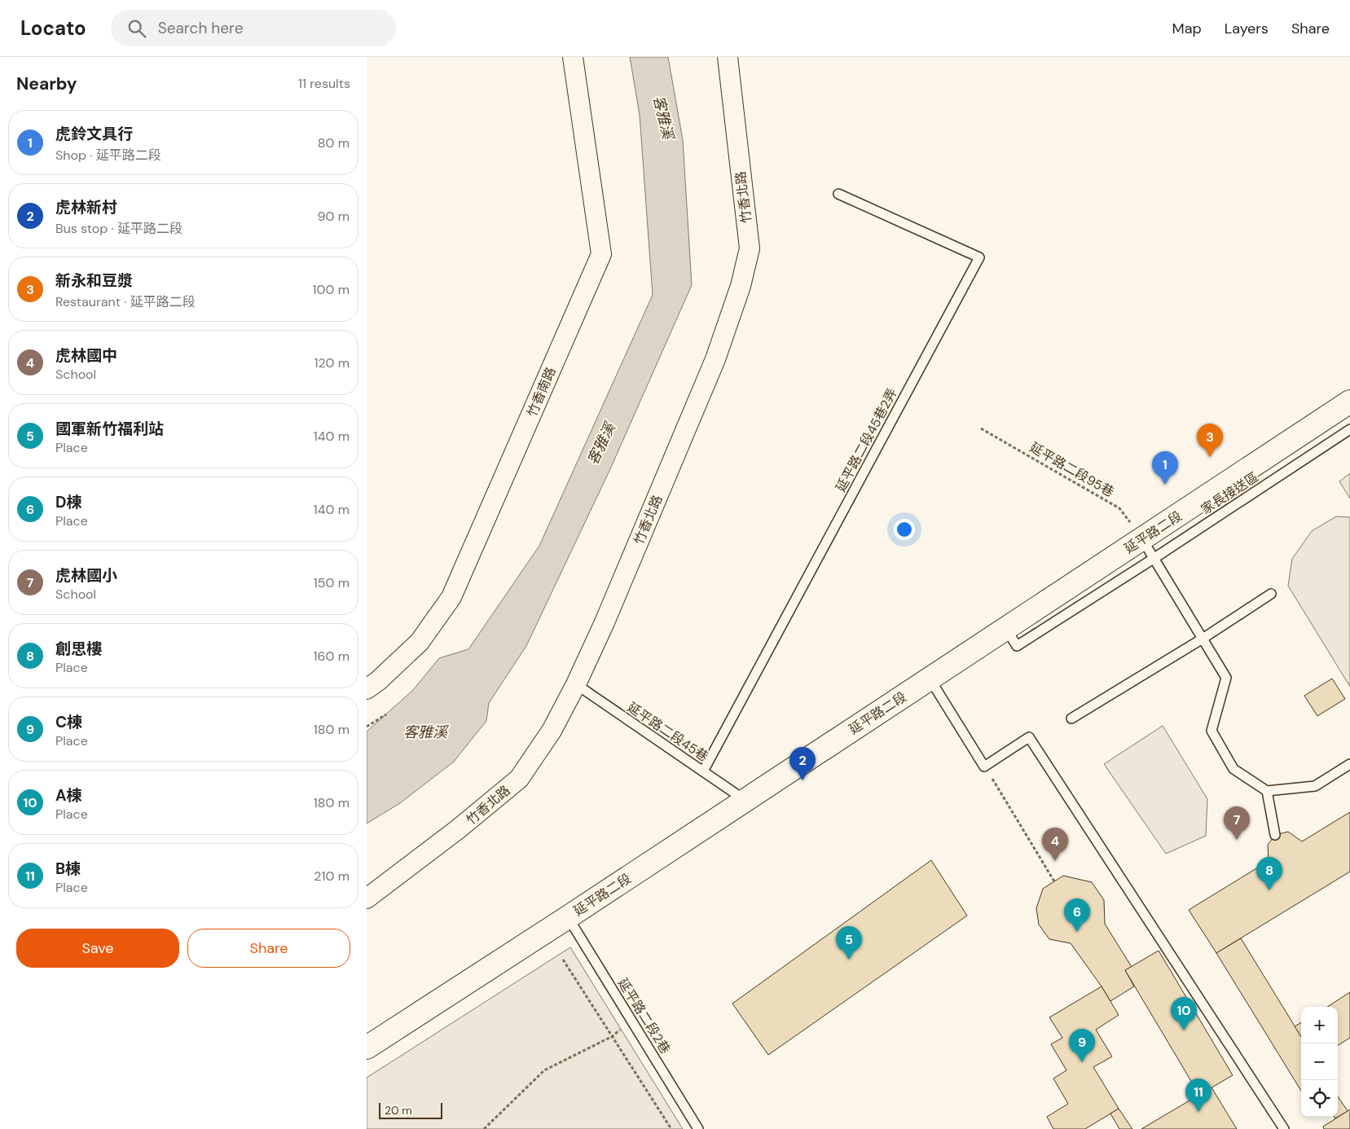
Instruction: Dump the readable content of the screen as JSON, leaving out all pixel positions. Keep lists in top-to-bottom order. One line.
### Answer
{"streets":{"street":["竹香北路","竹香南路","延平路二段"],"lane":["延平路二段45巷2弄","家長接送區","延平路二段45巷","延平路二段2巷"],"path":["延平路二段95巷"]},"crossings":[["竹香北路","延平路二段45巷"],["延平路二段45巷2弄","延平路二段45巷"],["延平路二段95巷","延平路二段"],["家長接送區","延平路二段"],["延平路二段","延平路二段45巷"],["延平路二段","延平路二段2巷"]],"water":["客雅溪"],"scale_bar":"20 m","page":{"header":"Locato","search":"Search here","nav":["Map","Layers","Share"],"heading":["Nearby","11 results"],"list":[{"mark":"1","name":"虎鈴文具行","note":"Shop · 延平路二段","value":"80 m"},{"mark":"2","name":"虎林新村","note":"Bus stop · 延平路二段","value":"90 m"},{"mark":"3","name":"新永和豆漿","note":"Restaurant · 延平路二段","value":"100 m"},{"mark":"4","name":"虎林國中","note":"School","value":"120 m"},{"mark":"5","name":"國軍新竹福利站","note":"Place","value":"140 m"},{"mark":"6","name":"D棟","note":"Place","value":"140 m"},{"mark":"7","name":"虎林國小","note":"School","value":"150 m"},{"mark":"8","name":"創思樓","note":"Place","value":"160 m"},{"mark":"9","name":"C棟","note":"Place","value":"180 m"},{"mark":"10","name":"A棟","note":"Place","value":"180 m"},{"mark":"11","name":"B棟","note":"Place","value":"210 m"}],"pins":["3","1","2","7","4","8","6","5","10","9","11"],"buttons":["Save","Share"],"map_buttons":["+","−"],"scale":"20 m"}}
